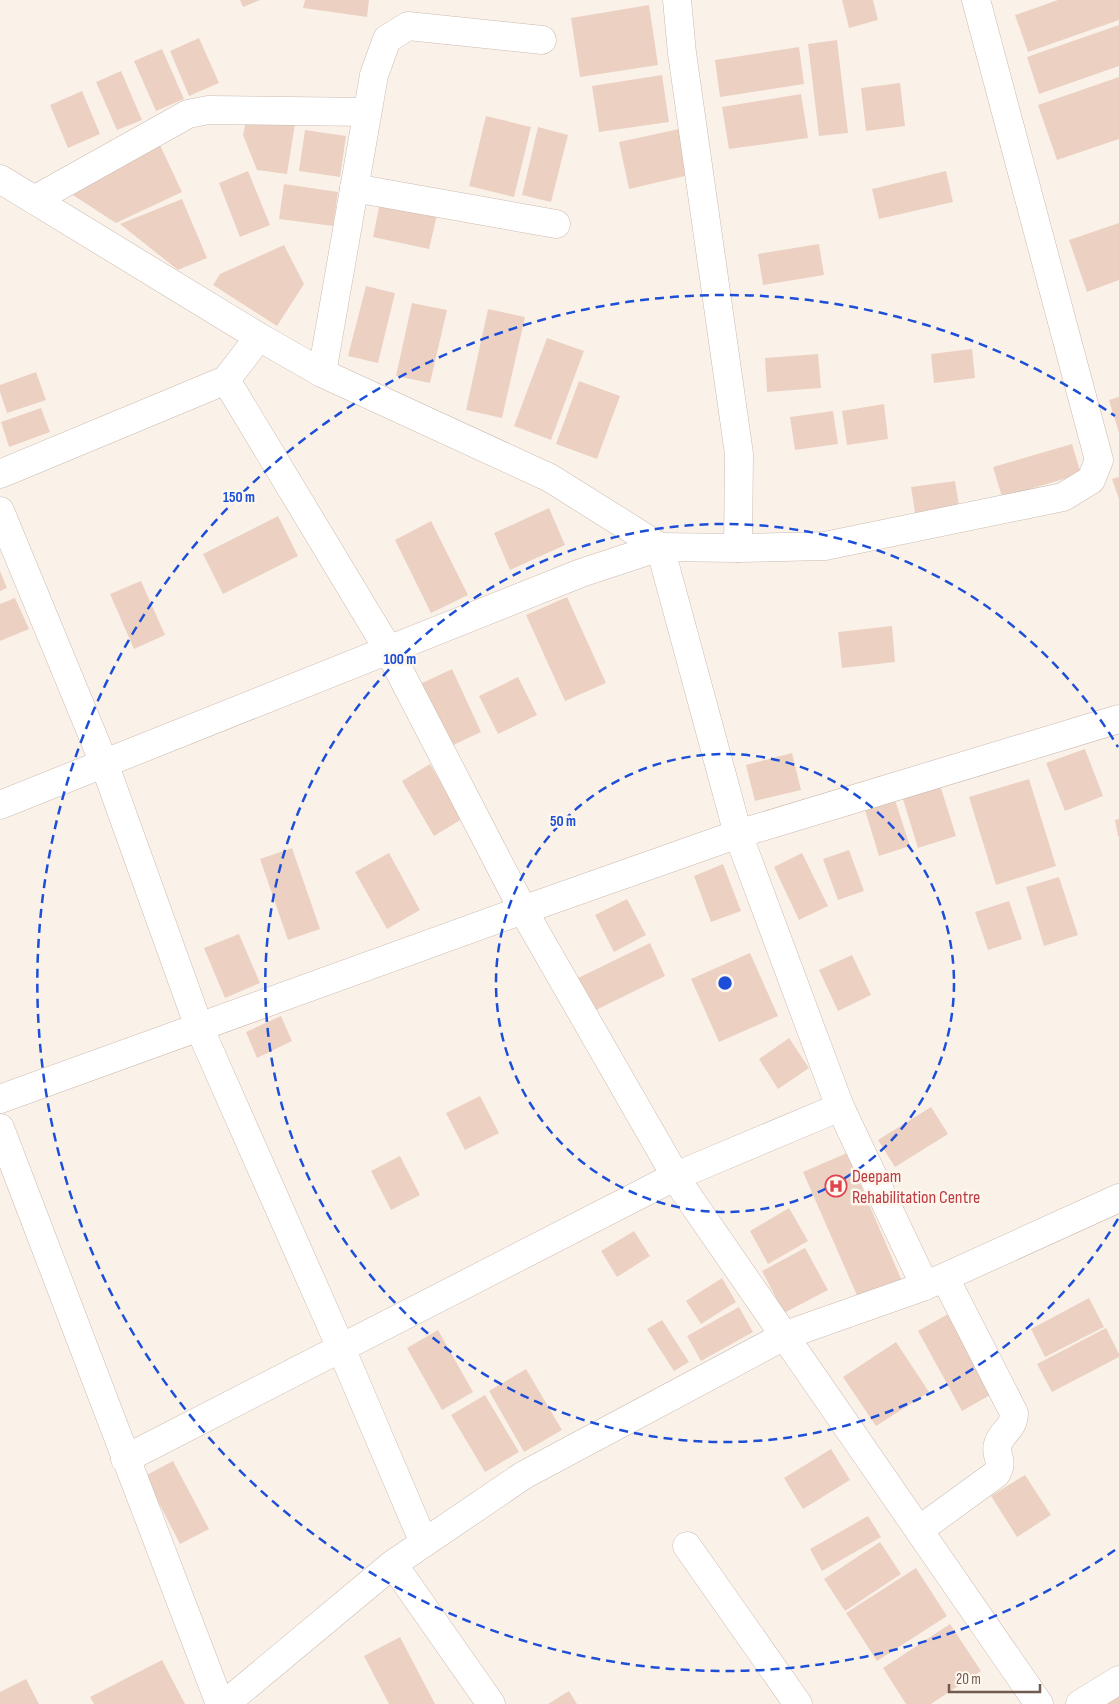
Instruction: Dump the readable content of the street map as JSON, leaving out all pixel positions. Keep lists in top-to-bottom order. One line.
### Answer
{"places":{"hospital":["Deepam Rehabilitation Centre"]},"scale_bar":"20 m","rings":["150 m","100 m","50 m"]}
